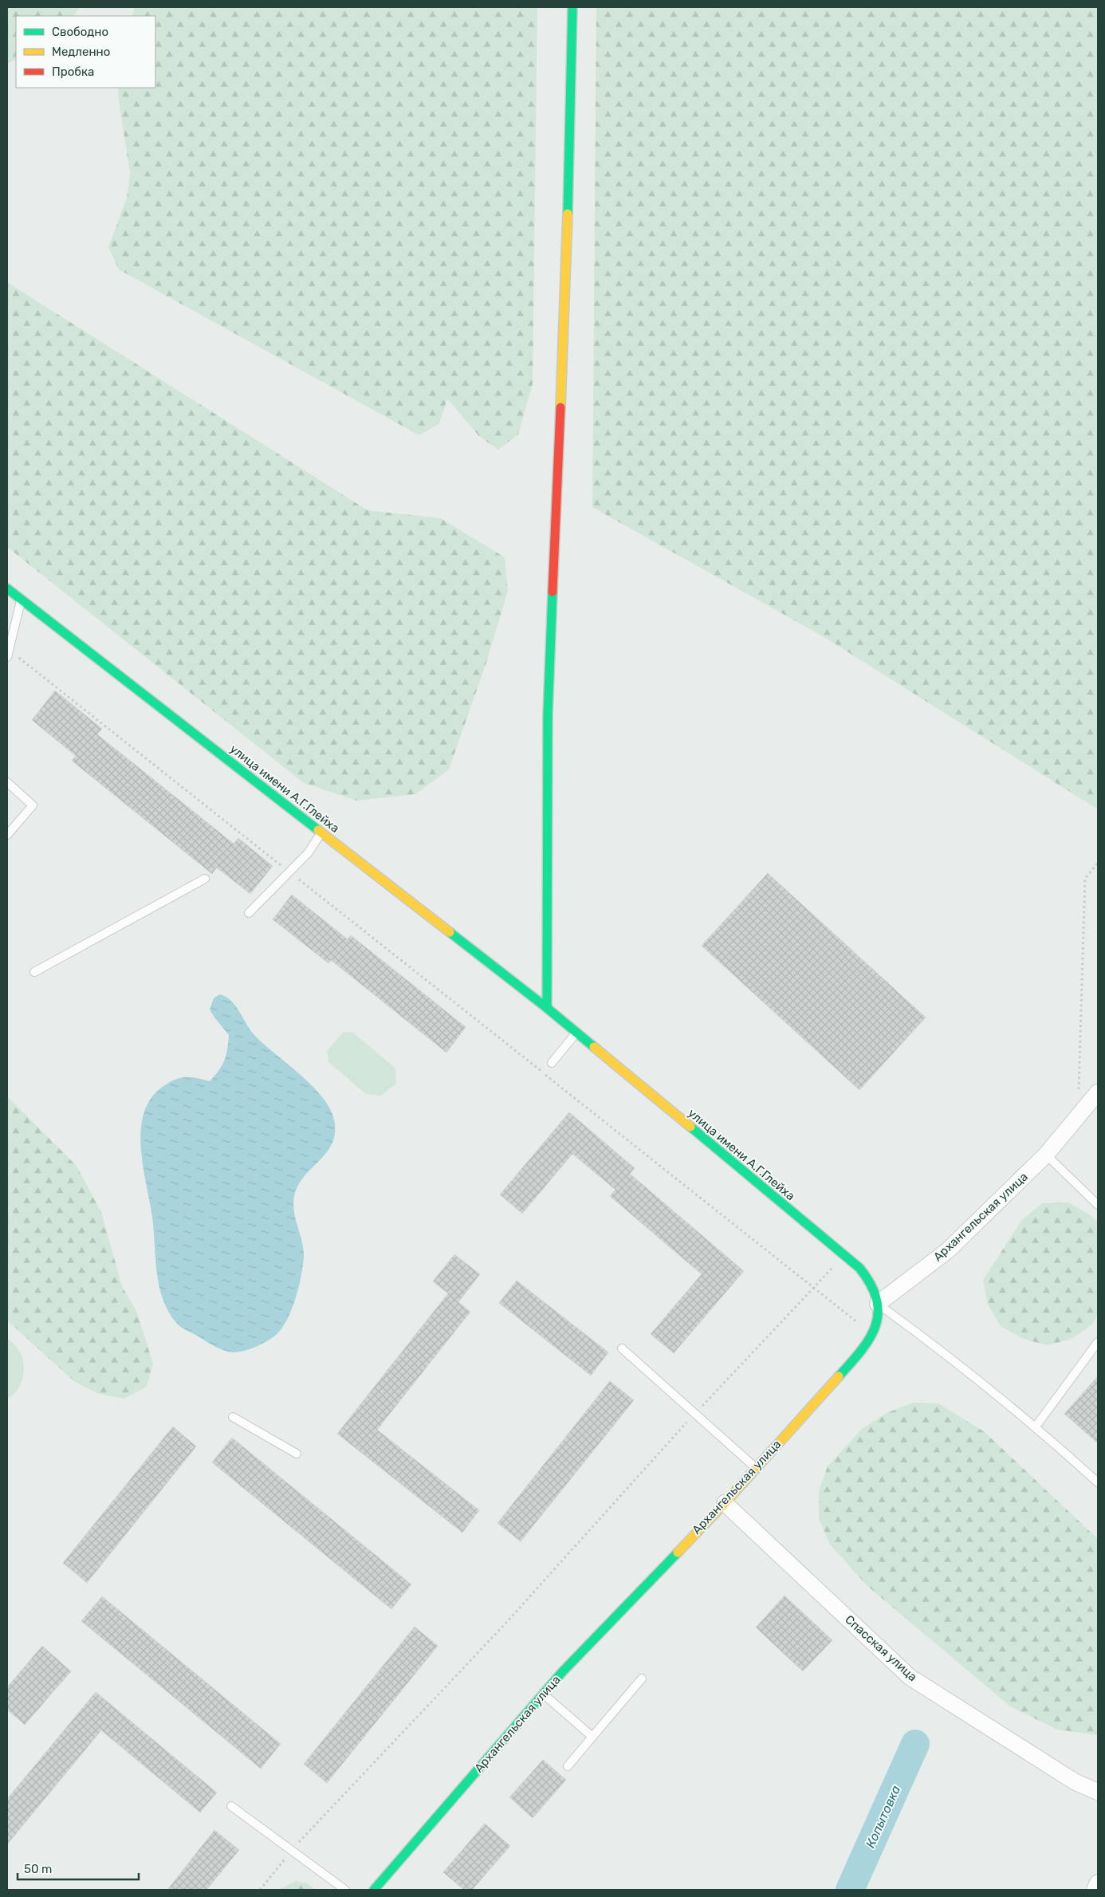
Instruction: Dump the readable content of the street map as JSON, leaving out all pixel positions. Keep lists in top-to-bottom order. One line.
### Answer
{"streets":{"main road":["улица имени А.Г.Глейха","Архангельская улица"],"street":["Спасская улица"]},"crossings":[["улица имени А.Г.Глейха","Архангельская улица"],["Архангельская улица","Спасская улица"]],"water":["Копытовка"],"legend":["Свободно","Медленно","Пробка"],"scale_bar":"50 m"}
